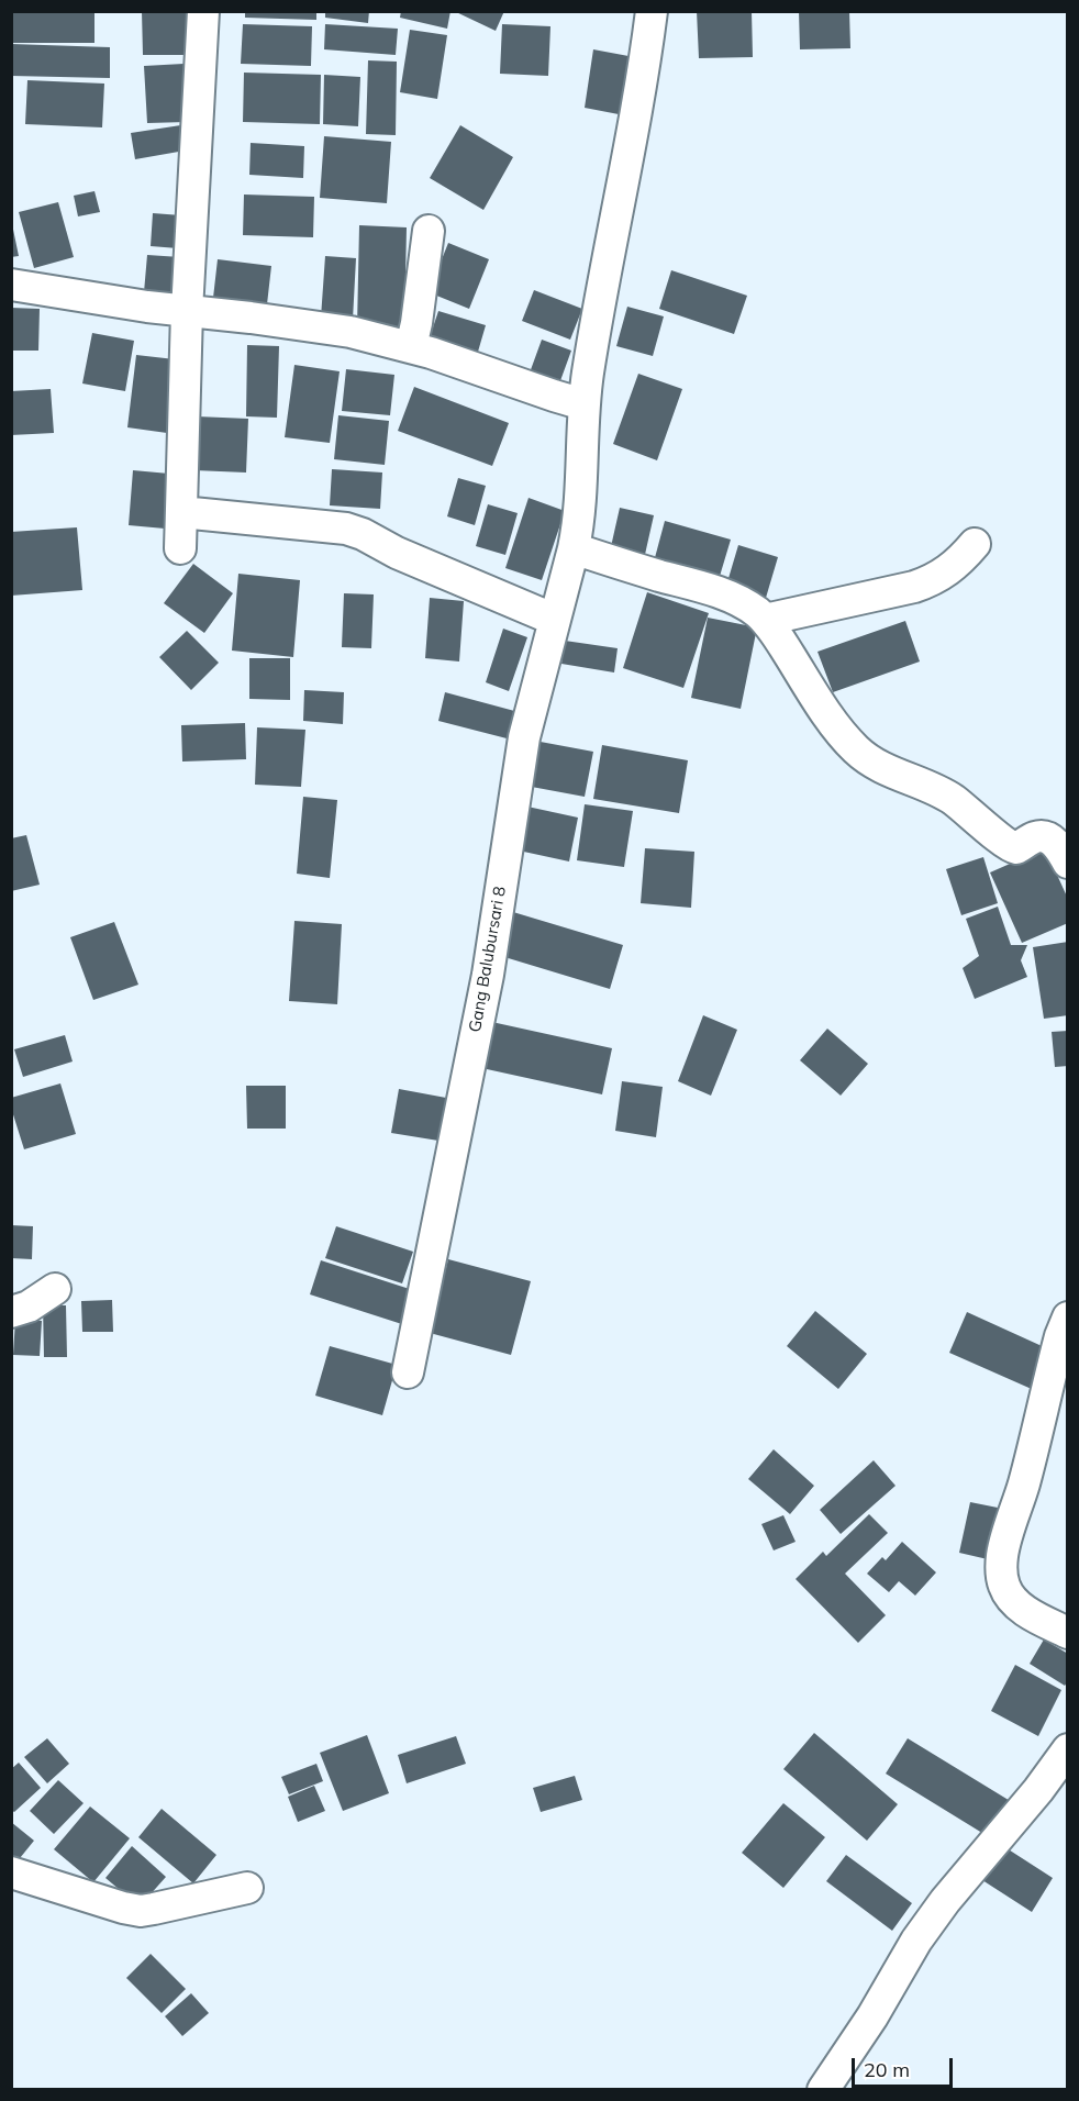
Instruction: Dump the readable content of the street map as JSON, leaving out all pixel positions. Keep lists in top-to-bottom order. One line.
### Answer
{"streets":{"street":["Gang Balubursari 8"]},"scale_bar":"20 m"}
